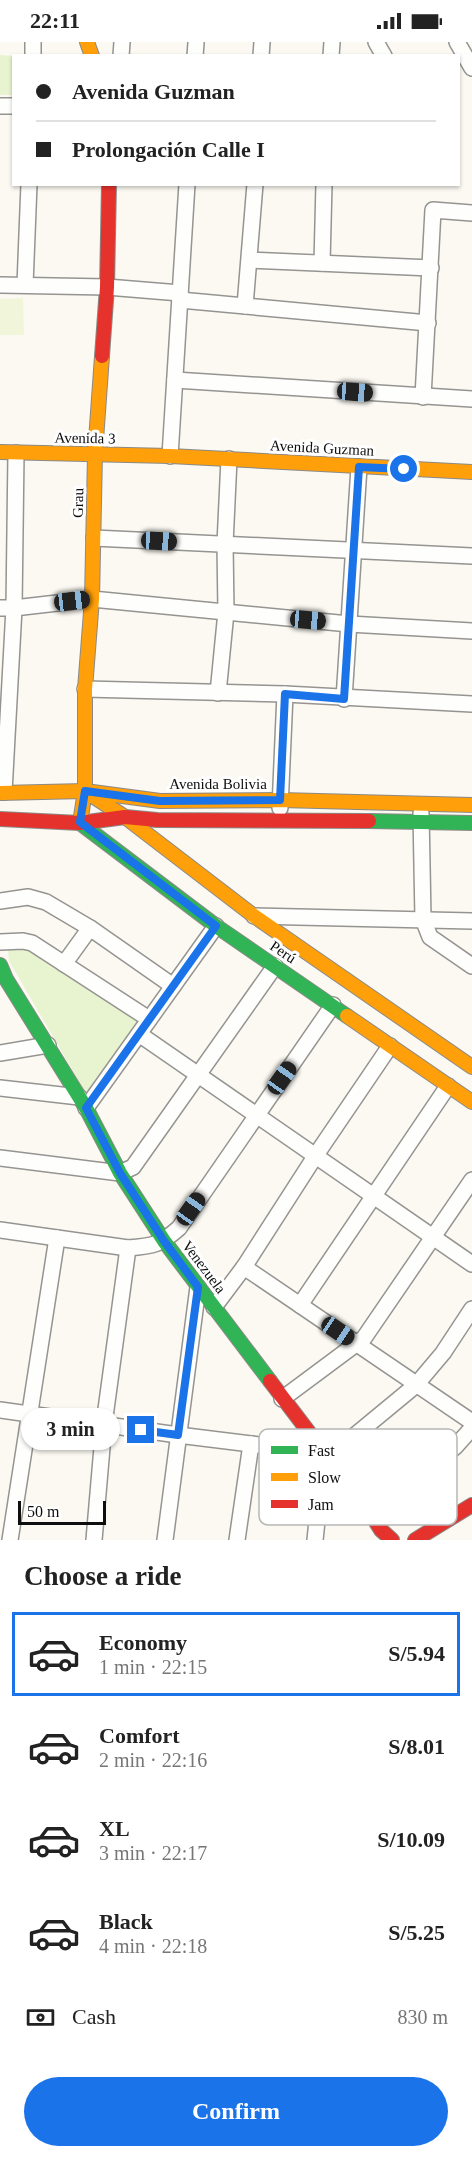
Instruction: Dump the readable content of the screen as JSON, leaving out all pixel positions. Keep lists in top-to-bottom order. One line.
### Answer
{"streets":{"street":["Avenida 3","Avenida Guzman","Grau","Avenida Bolivia","Perú","Venezuela"]},"crossings":[["Avenida 3","Avenida Guzman"],["Avenida 3","Grau"],["Grau","Avenida Bolivia"],["Grau","Perú"],["Avenida Bolivia","Perú"]],"legend":["Fast","Slow","Jam"],"scale_bar":"50 m","page":{"status":"22:11","banner":["Avenida Guzman","Prolongación Calle I"],"bubble":"3 min","scale":"50 m","heading":"Choose a ride","list":[{"name":"Economy","note":"1 min · 22:15","value":"S/5.94"},{"name":"Comfort","note":"2 min · 22:16","value":"S/8.01"},{"name":"XL","note":"3 min · 22:17","value":"S/10.09"},{"name":"Black","note":"4 min · 22:18","value":"S/5.25"}],"pay":["Cash","830 m"],"buttons":"Confirm"}}
